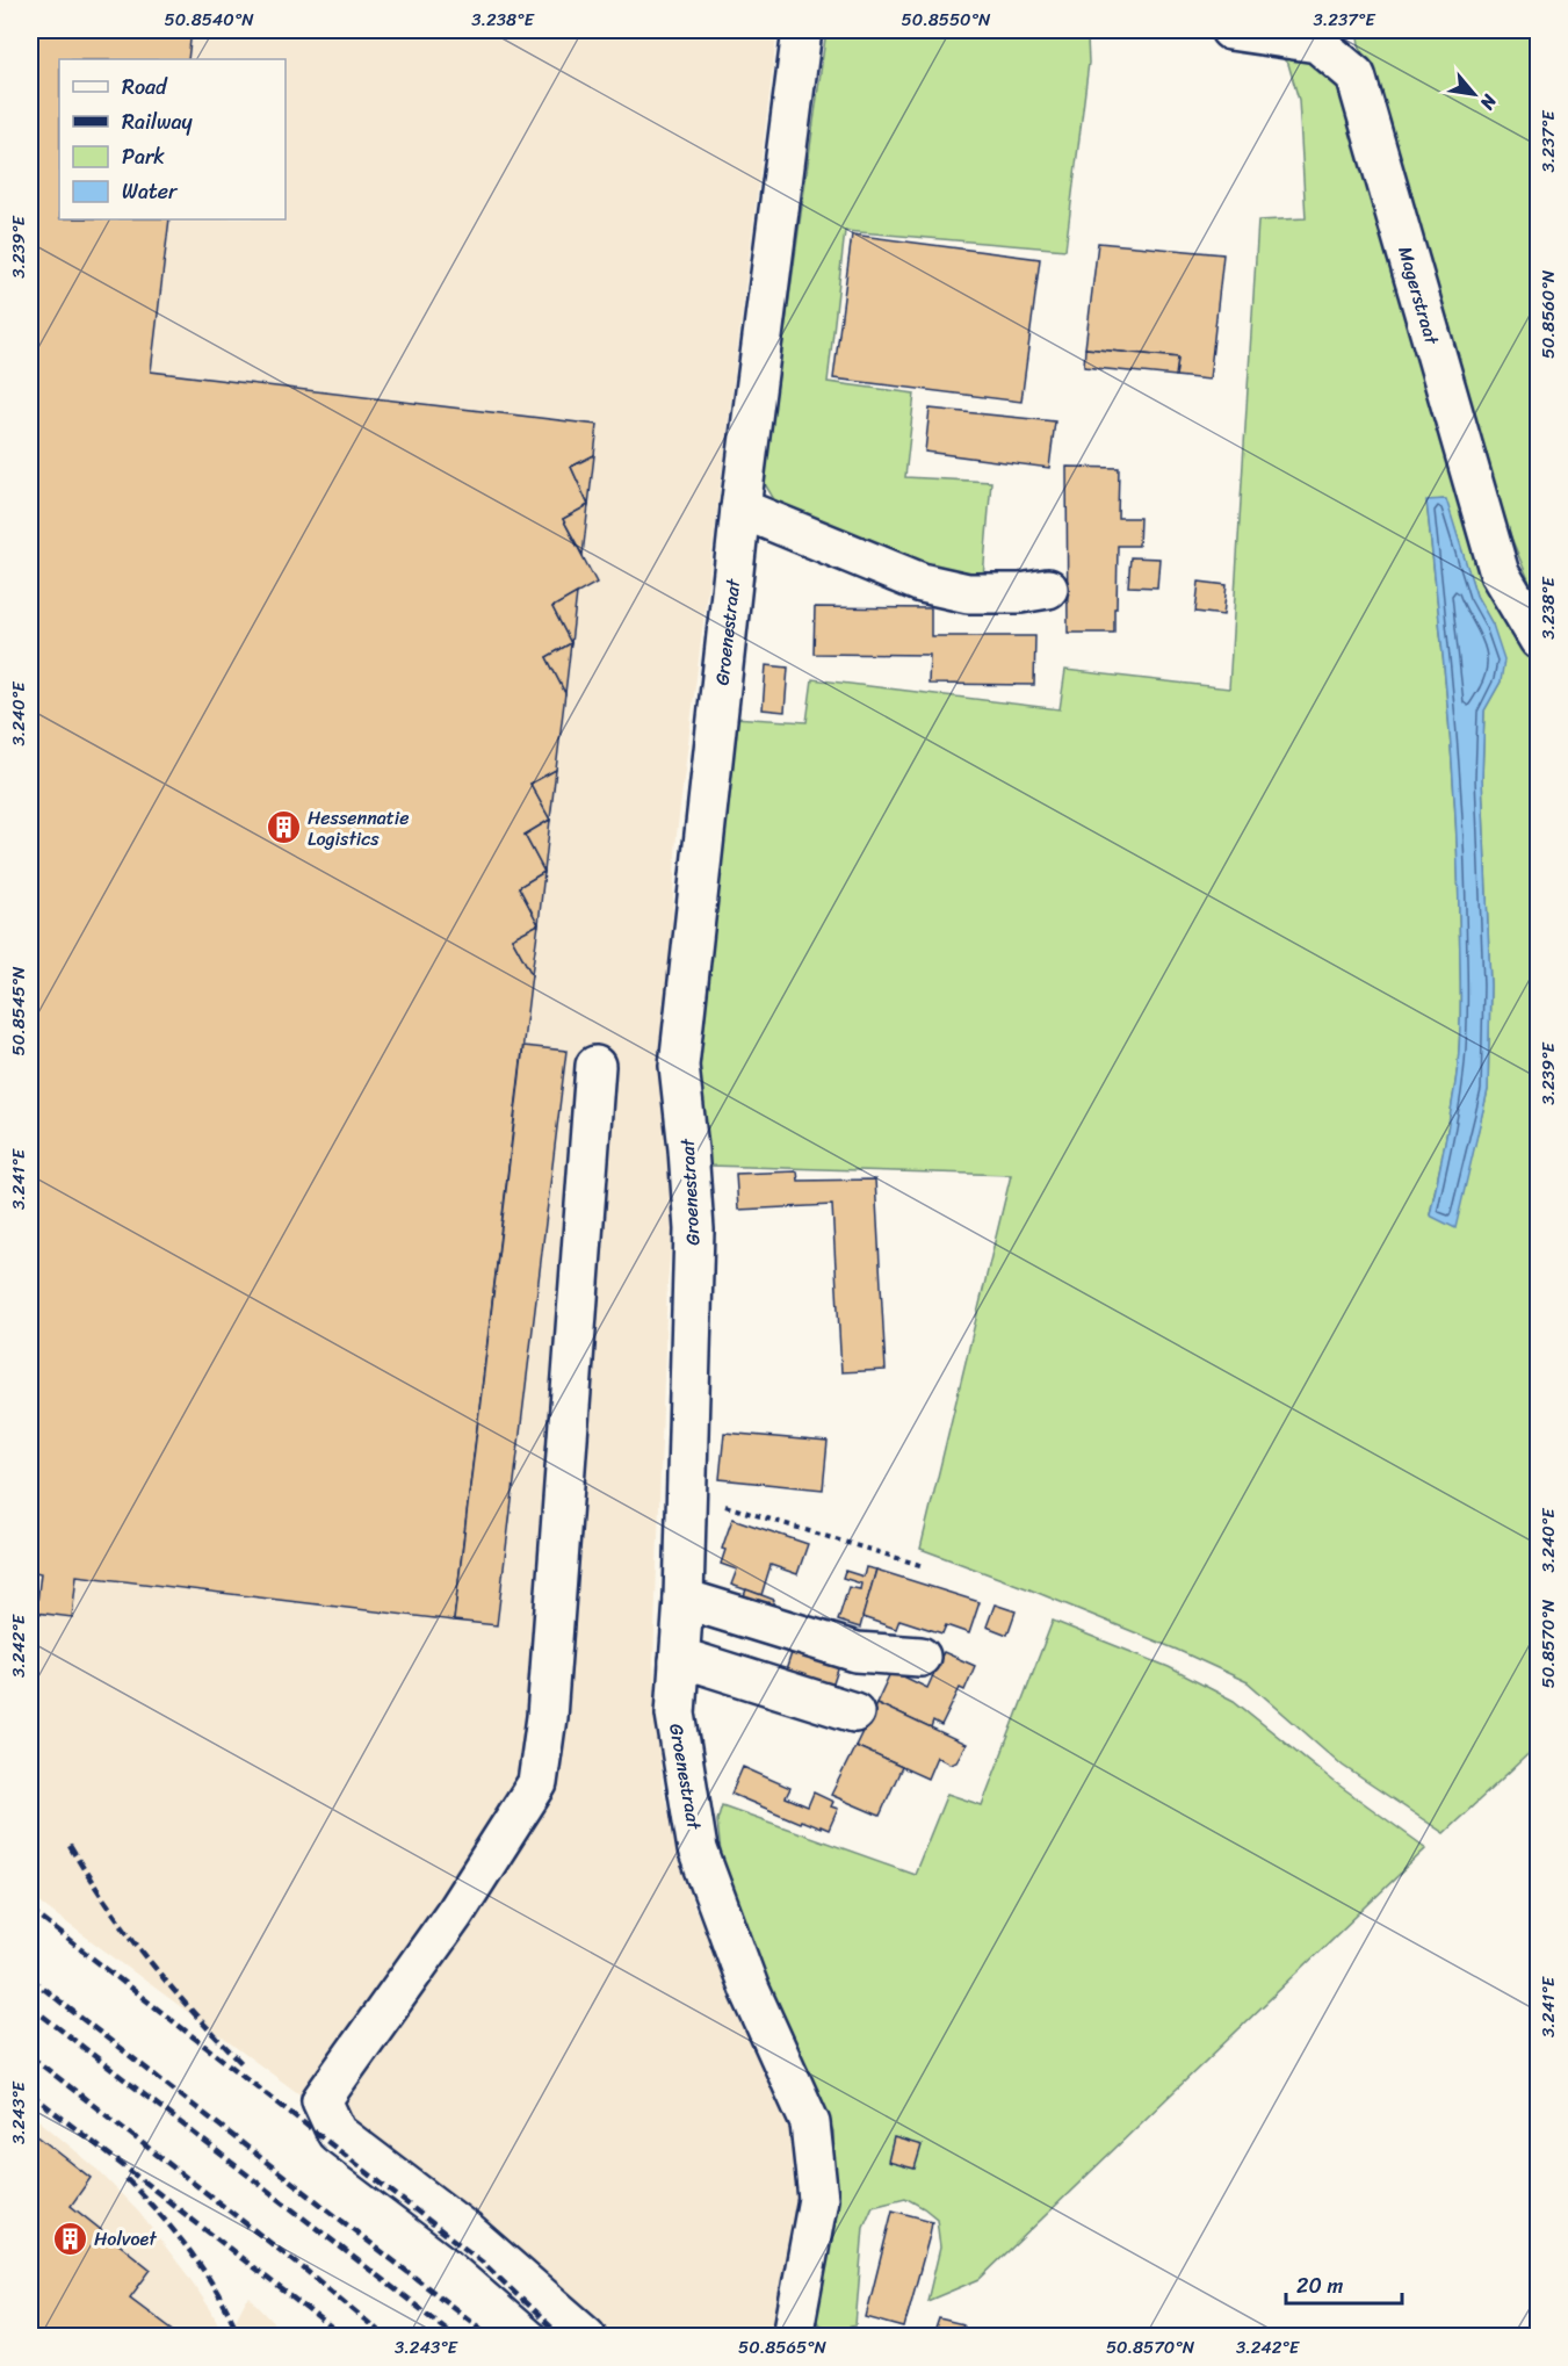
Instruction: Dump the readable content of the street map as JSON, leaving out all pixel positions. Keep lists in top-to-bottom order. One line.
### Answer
{"streets":{"street":["Magerstraat","Groenestraat"]},"places":{"building":["Hessennatie Logistics","Holvoet"]},"legend":["Road","Railway","Park","Water"],"scale_bar":"20 m","north":"bottom right","coordinates":["50.8540°N","3.238°E","50.8550°N","3.237°E","3.239°E","50.8560°N","3.240°E","50.8545°N","3.241°E","50.8570°N","3.242°E","3.243°E","50.8565°N"]}
